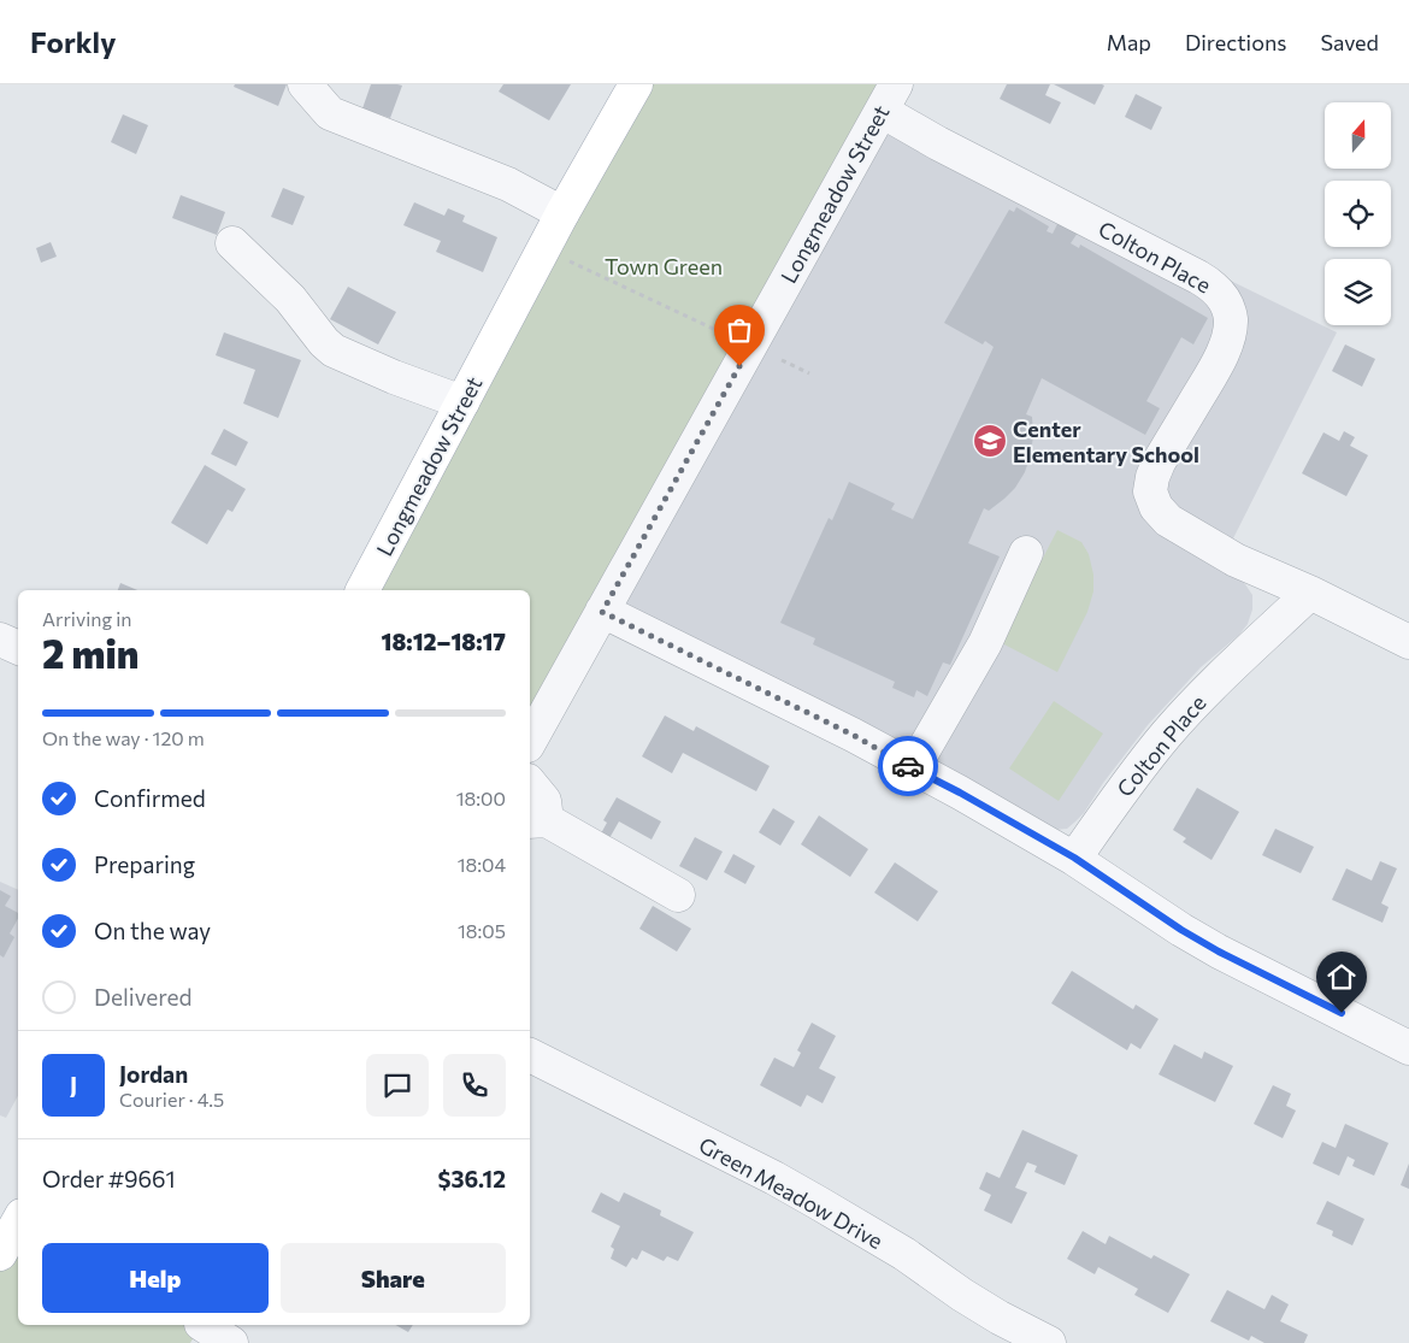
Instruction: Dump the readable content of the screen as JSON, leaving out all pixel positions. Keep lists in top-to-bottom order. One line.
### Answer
{"streets":{"main road":["Longmeadow Street"],"street":["Colton Place","Green Meadow Drive"]},"crossings":[["Longmeadow Street","Colton Place"]],"parks":["Town Green"],"places":{"school or university":["Center Elementary School"]},"north":"top","page":{"header":"Forkly","nav":["Map","Directions","Saved"],"heading":["2 min","Arriving in","18:12–18:17"],"panel":["Jordan","Courier · 4.5","Order #9661","$36.12"],"bar":"On the way · 120 m","list":[["Confirmed","18:00"],["Preparing","18:04"],["On the way","18:05"],"Delivered"],"round":"J","buttons":["Help","Share"]}}
